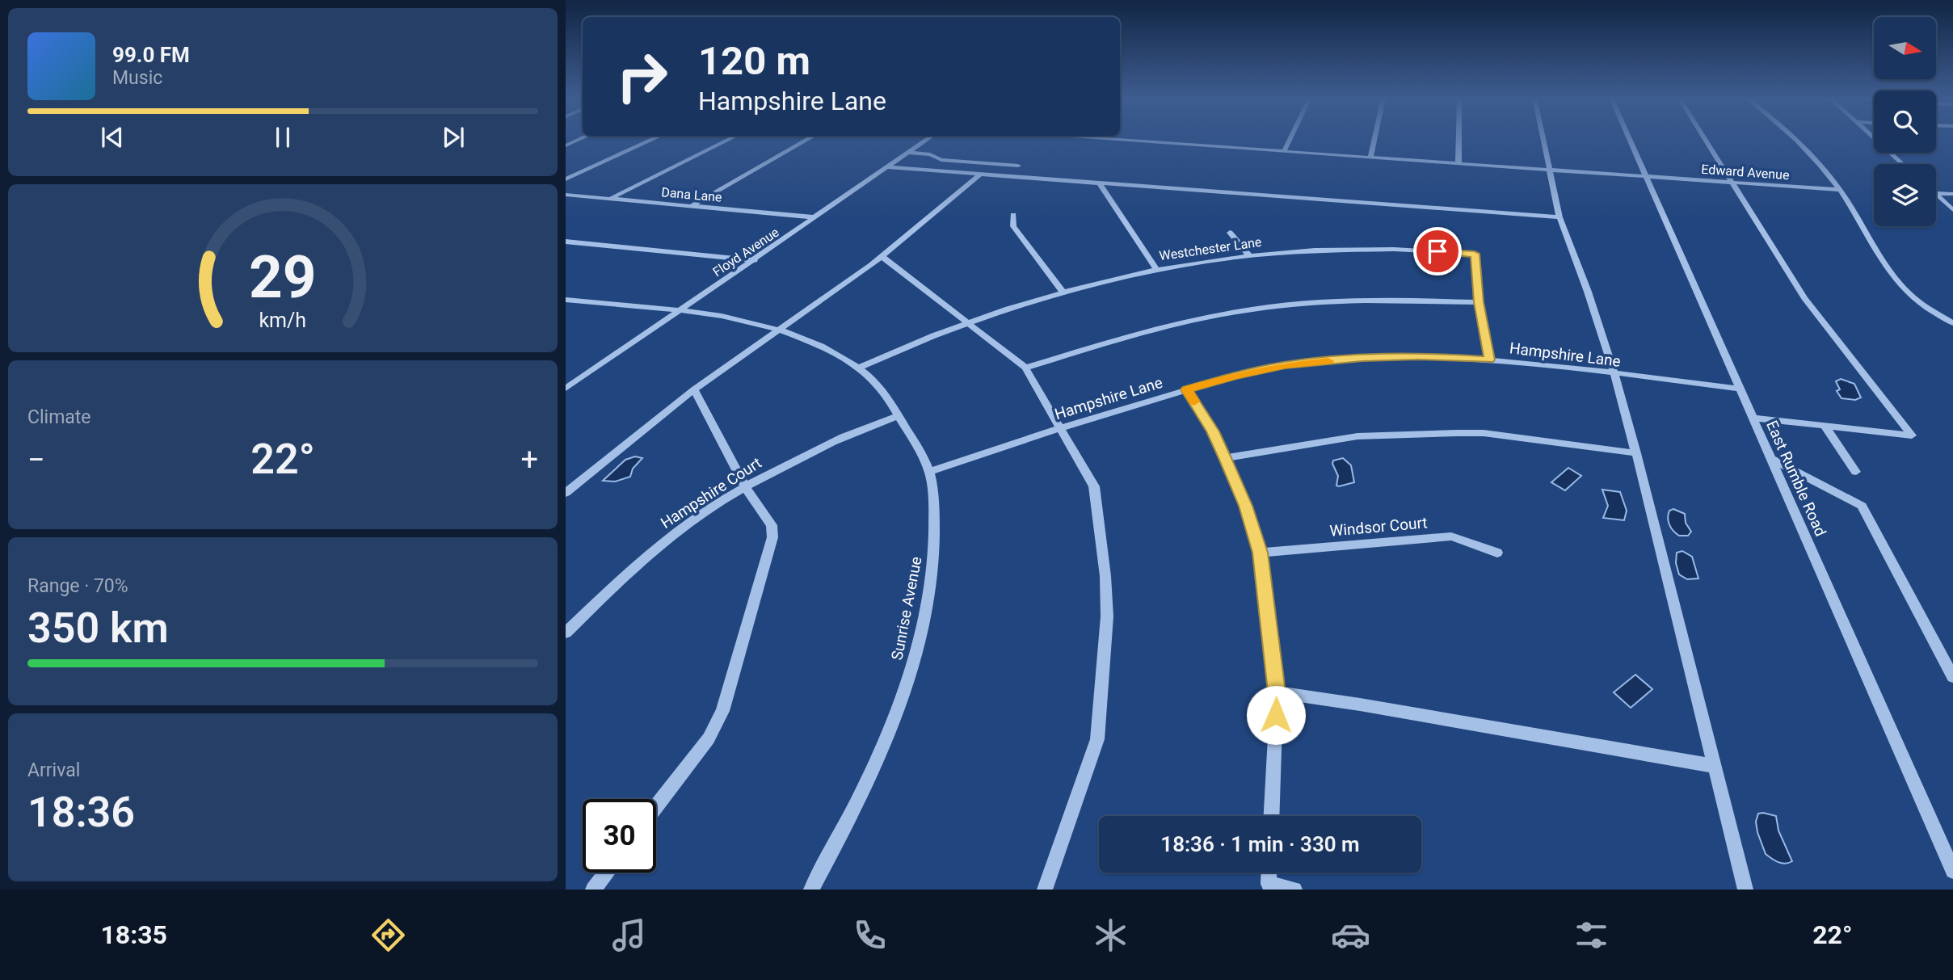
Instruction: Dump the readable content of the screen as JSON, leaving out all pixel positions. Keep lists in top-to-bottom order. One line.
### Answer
{"streets":{"street":["Edward Avenue","Dana Lane","Westchester Lane","Floyd Avenue","Hampshire Lane","East Rumble Road","Hampshire Court","Windsor Court","Sunrise Avenue"]},"crossings":[["Edward Avenue","East Rumble Road"],["Dana Lane","Floyd Avenue"],["Westchester Lane","Hampshire Lane"],["Westchester Lane","Sunrise Avenue"],["Floyd Avenue","Sunrise Avenue"],["Hampshire Lane","East Rumble Road"],["Hampshire Lane","Sunrise Avenue"],["Hampshire Court","Sunrise Avenue"]],"north":"right","page":{"turn":["120 m","Hampshire Lane"],"song":["99.0 FM","Music"],"tile":["Climate",["Range · 70%","350 km"],["Arrival","18:36"]],"heat":["−","22°","+"],"limit":"30","trip":"18:36 · 1 min · 330 m","tabs":["18:35","22°"],"gauge":["29","km/h"]}}
